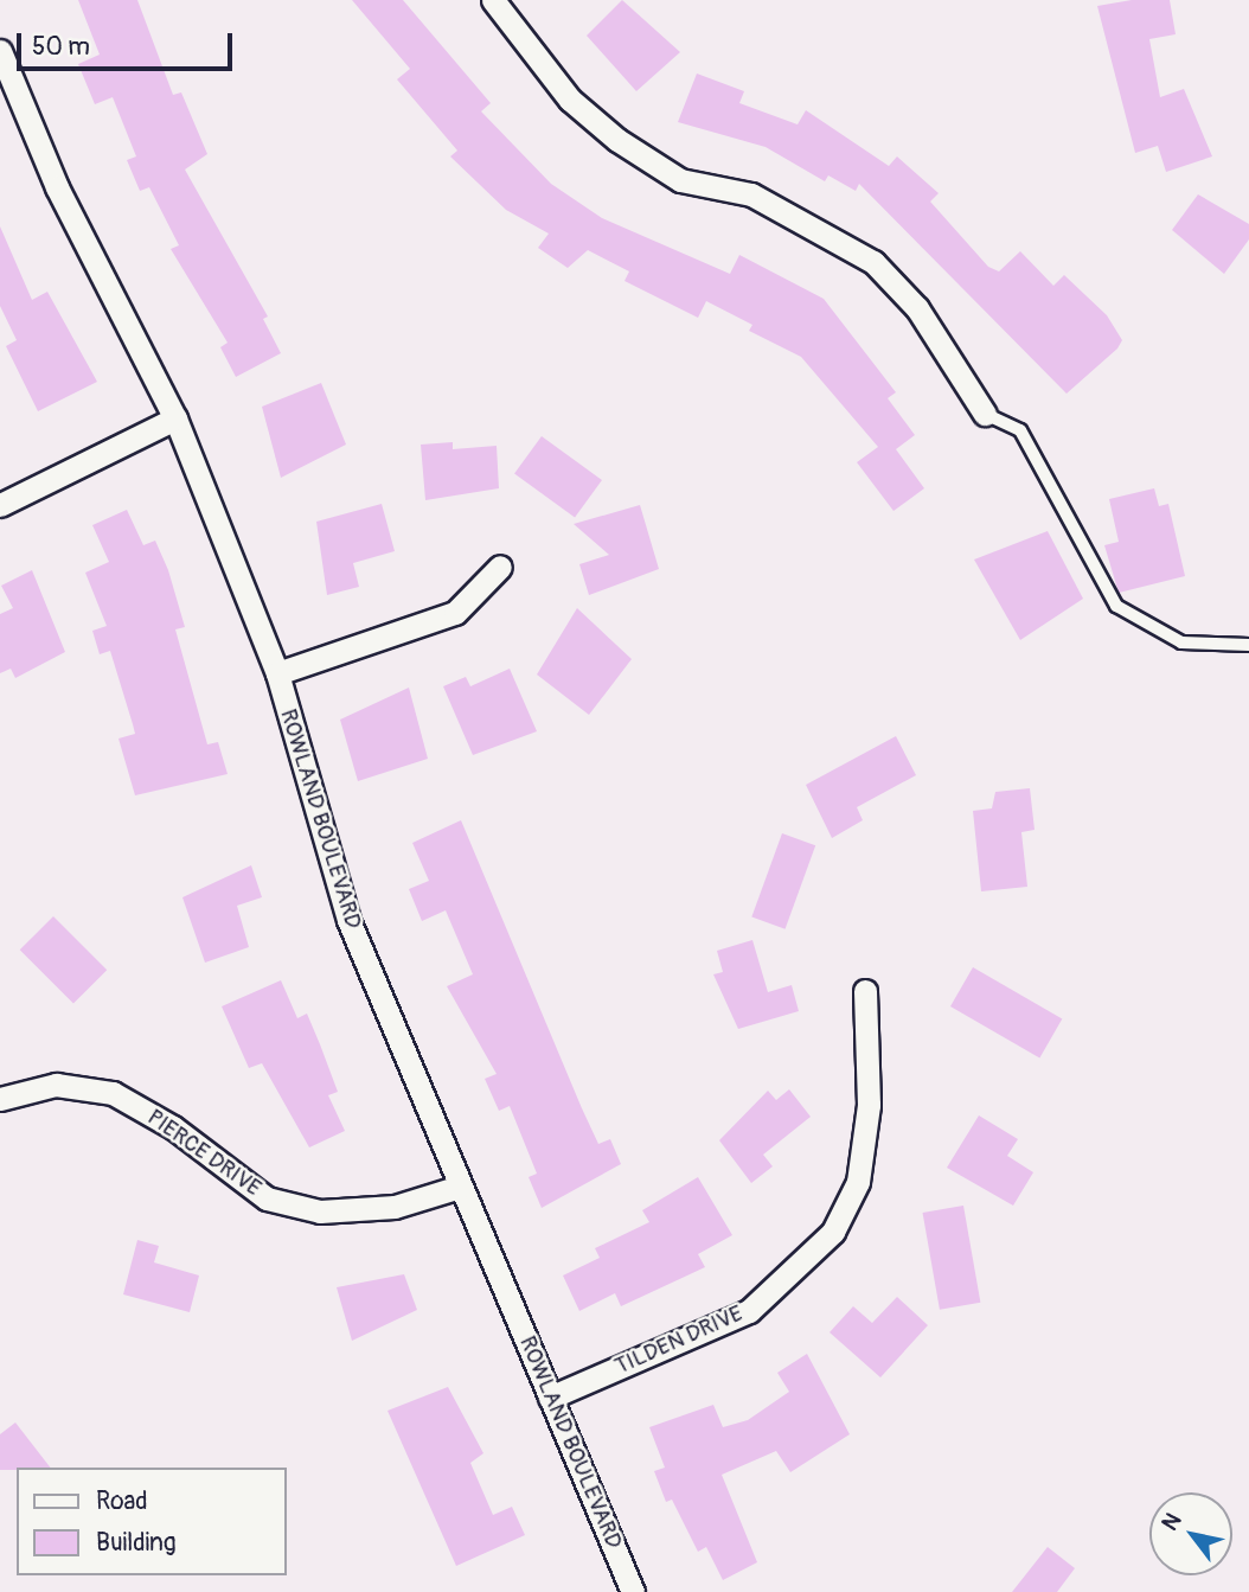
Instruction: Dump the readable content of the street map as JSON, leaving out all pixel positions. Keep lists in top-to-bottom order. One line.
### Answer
{"streets":{"street":["ROWLAND BOULEVARD","PIERCE DRIVE","TILDEN DRIVE"]},"crossings":[["ROWLAND BOULEVARD","PIERCE DRIVE"],["ROWLAND BOULEVARD","TILDEN DRIVE"]],"legend":["Road","Building"],"scale_bar":"50 m","north":"top left"}
